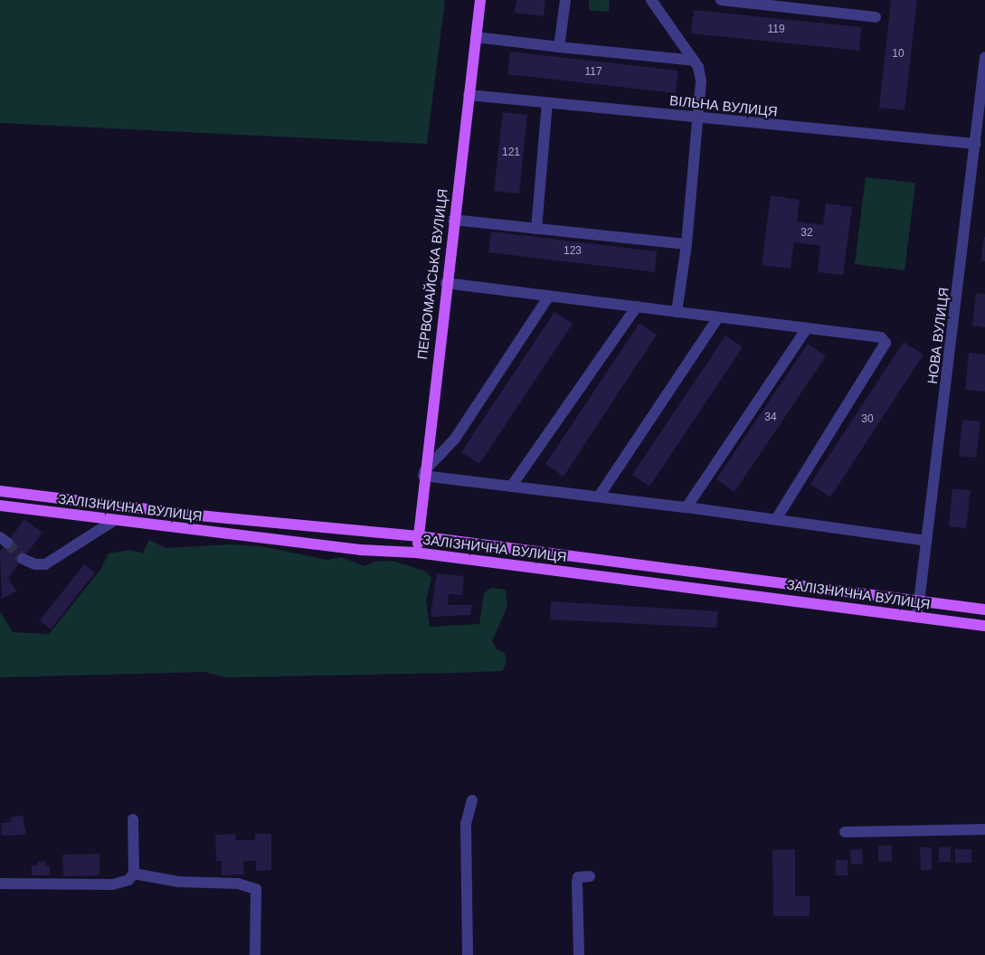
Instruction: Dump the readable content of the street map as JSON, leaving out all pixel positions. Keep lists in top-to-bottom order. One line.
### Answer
{"streets":{"main road":["ПЕРВОМАЙСЬКА ВУЛИЦЯ","ЗАЛІЗНИЧНА ВУЛИЦЯ"],"street":["ВІЛЬНА ВУЛИЦЯ","НОВА ВУЛИЦЯ"]},"crossings":[["ВІЛЬНА ВУЛИЦЯ","ПЕРВОМАЙСЬКА ВУЛИЦЯ"],["ВІЛЬНА ВУЛИЦЯ","НОВА ВУЛИЦЯ"],["ПЕРВОМАЙСЬКА ВУЛИЦЯ","ЗАЛІЗНИЧНА ВУЛИЦЯ"],["НОВА ВУЛИЦЯ","ЗАЛІЗНИЧНА ВУЛИЦЯ"]],"house_numbers":["119","10","117","121","32","123","34","30"]}
